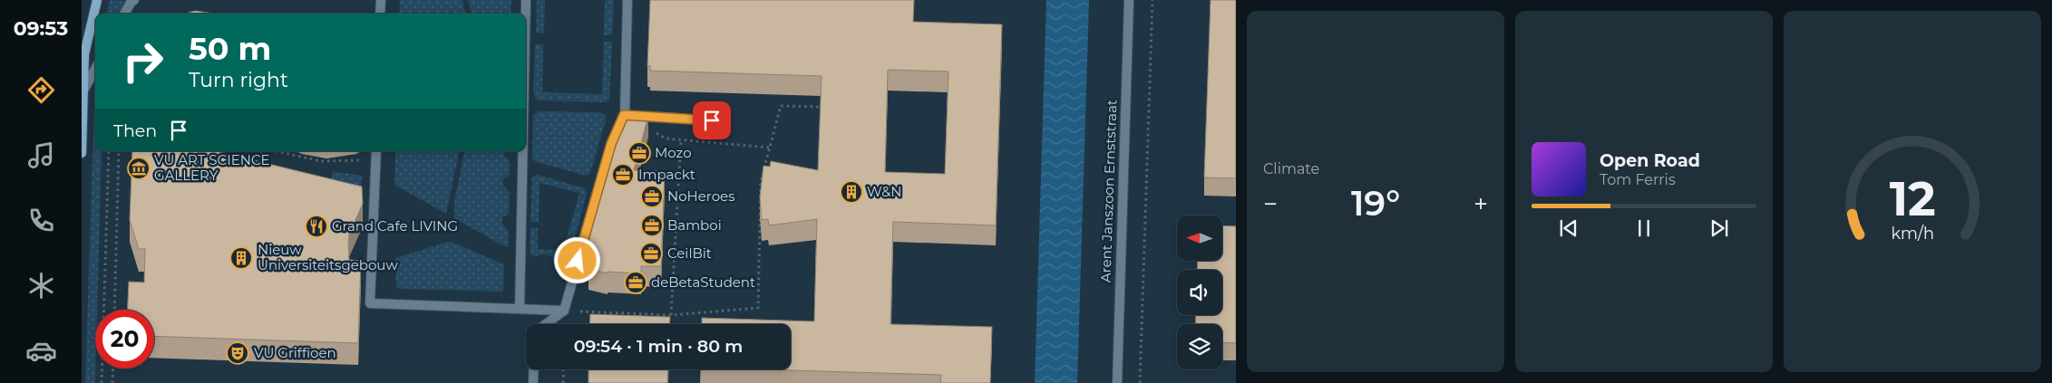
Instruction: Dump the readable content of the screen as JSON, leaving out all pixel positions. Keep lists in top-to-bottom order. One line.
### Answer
{"streets":{"street":["Arent Janszoon Ernststraat"]},"places":{"office":["Mozo","Impackt","NoHeroes","Bamboi","CeilBit","deBetaStudent"],"museum":["VU ART SCIENCE GALLERY"],"building":["W&N","Nieuw Universiteitsgebouw"],"restaurant":["Grand Cafe LIVING"],"theatre":["VU Griffioen"]},"north":"left","page":{"tabs":"09:53","tile":"Climate","turn":["50 m","Turn right"],"then":"Then","song":["Open Road","Tom Ferris"],"heat":["−","19°","+"],"limit":"20","trip":"09:54 · 1 min · 80 m","gauge":["12","km/h"]}}
